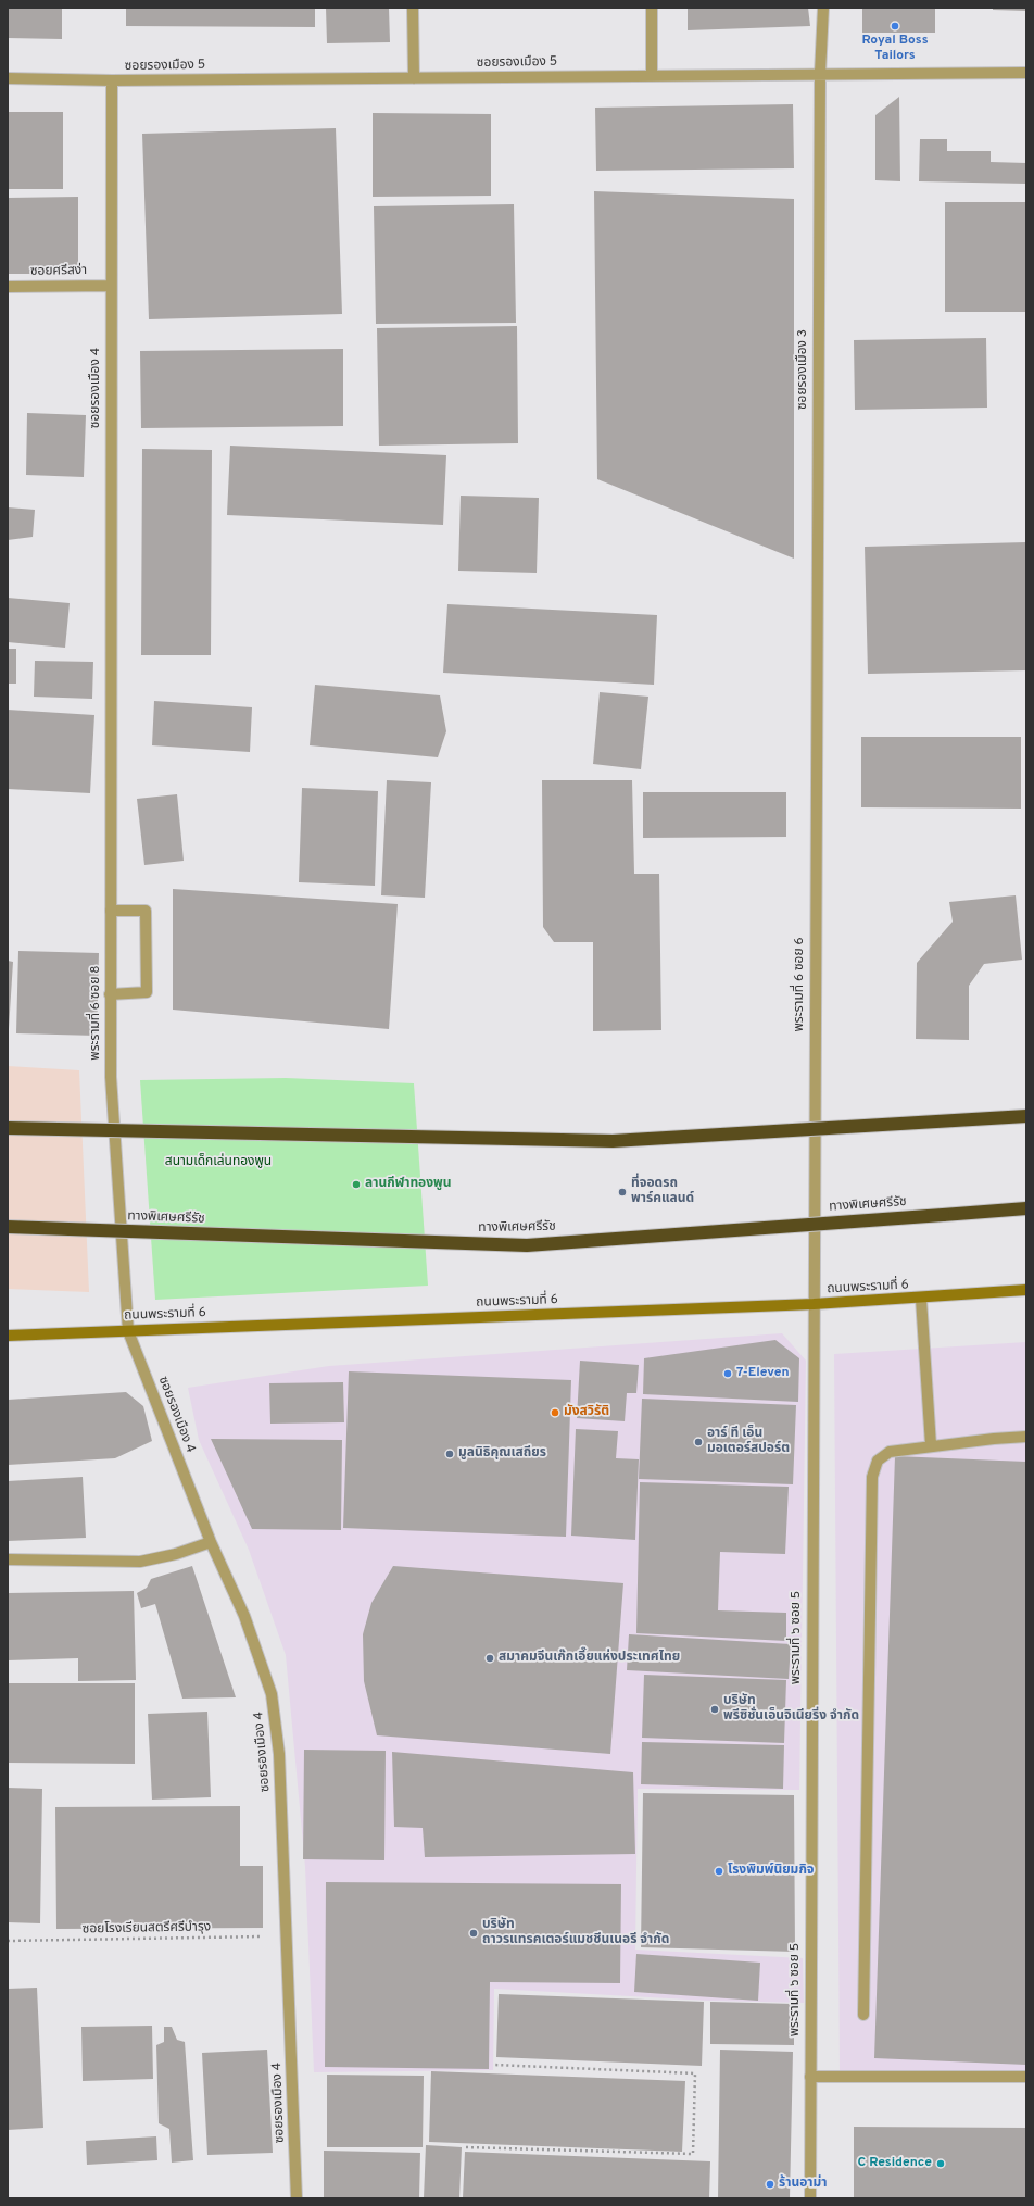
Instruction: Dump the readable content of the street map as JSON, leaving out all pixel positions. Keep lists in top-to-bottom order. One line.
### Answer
{"streets":{"highway":["ทางพิเศษศรีรัช"],"main road":["ถนนพระรามที่ 6"],"street":["ซอยรองเมือง 5","ซอยศรีสง่า","ซอยรองเมือง 3","ซอยรองเมือง 4","พระรามที่ 6 ซอย 6","พระรามที่ 6 ซอย 8","พระรามที่ ๖ ซอย 5"],"path":["ซอยโรงเรียนสตรีศรีบำรุง"]},"crossings":[["ซอยรองเมือง 5","ซอยรองเมือง 3"],["ซอยรองเมือง 5","ซอยรองเมือง 4"],["ซอยศรีสง่า","ซอยรองเมือง 4"],["ซอยรองเมือง 3","พระรามที่ 6 ซอย 6"],["ซอยรองเมือง 4","พระรามที่ 6 ซอย 8"],["ซอยรองเมือง 4","ถนนพระรามที่ 6"],["ซอยรองเมือง 4","ซอยโรงเรียนสตรีศรีบำรุง"],["พระรามที่ 6 ซอย 6","ถนนพระรามที่ 6"],["พระรามที่ 6 ซอย 6","พระรามที่ ๖ ซอย 5"],["พระรามที่ 6 ซอย 8","ถนนพระรามที่ 6"],["ถนนพระรามที่ 6","พระรามที่ ๖ ซอย 5"]],"parks":["สนามเด็กเล่นทองพูน"],"places":["Royal Boss Tailors","ลานกีฬาทองพูน","ที่จอดรถ พาร์คแลนด์","7-Eleven","มังสวิรัติ","อาร์ ที เอ็น มอเตอร์สปอร์ต","มูลนิธิคุณเสถียร","สมาคมจีนเก๊กเอี๊ยแห่งประเทศไทย","บริษัท พรีซิชั่นเอ็นจิเนียริ่ง จำกัด","โรงพิมพ์นิยมกิจ","บริษัท ถาวรแทรคเตอร์แมชชีนเนอรี จำกัด","C Residence","ร้านอาม่า"]}
